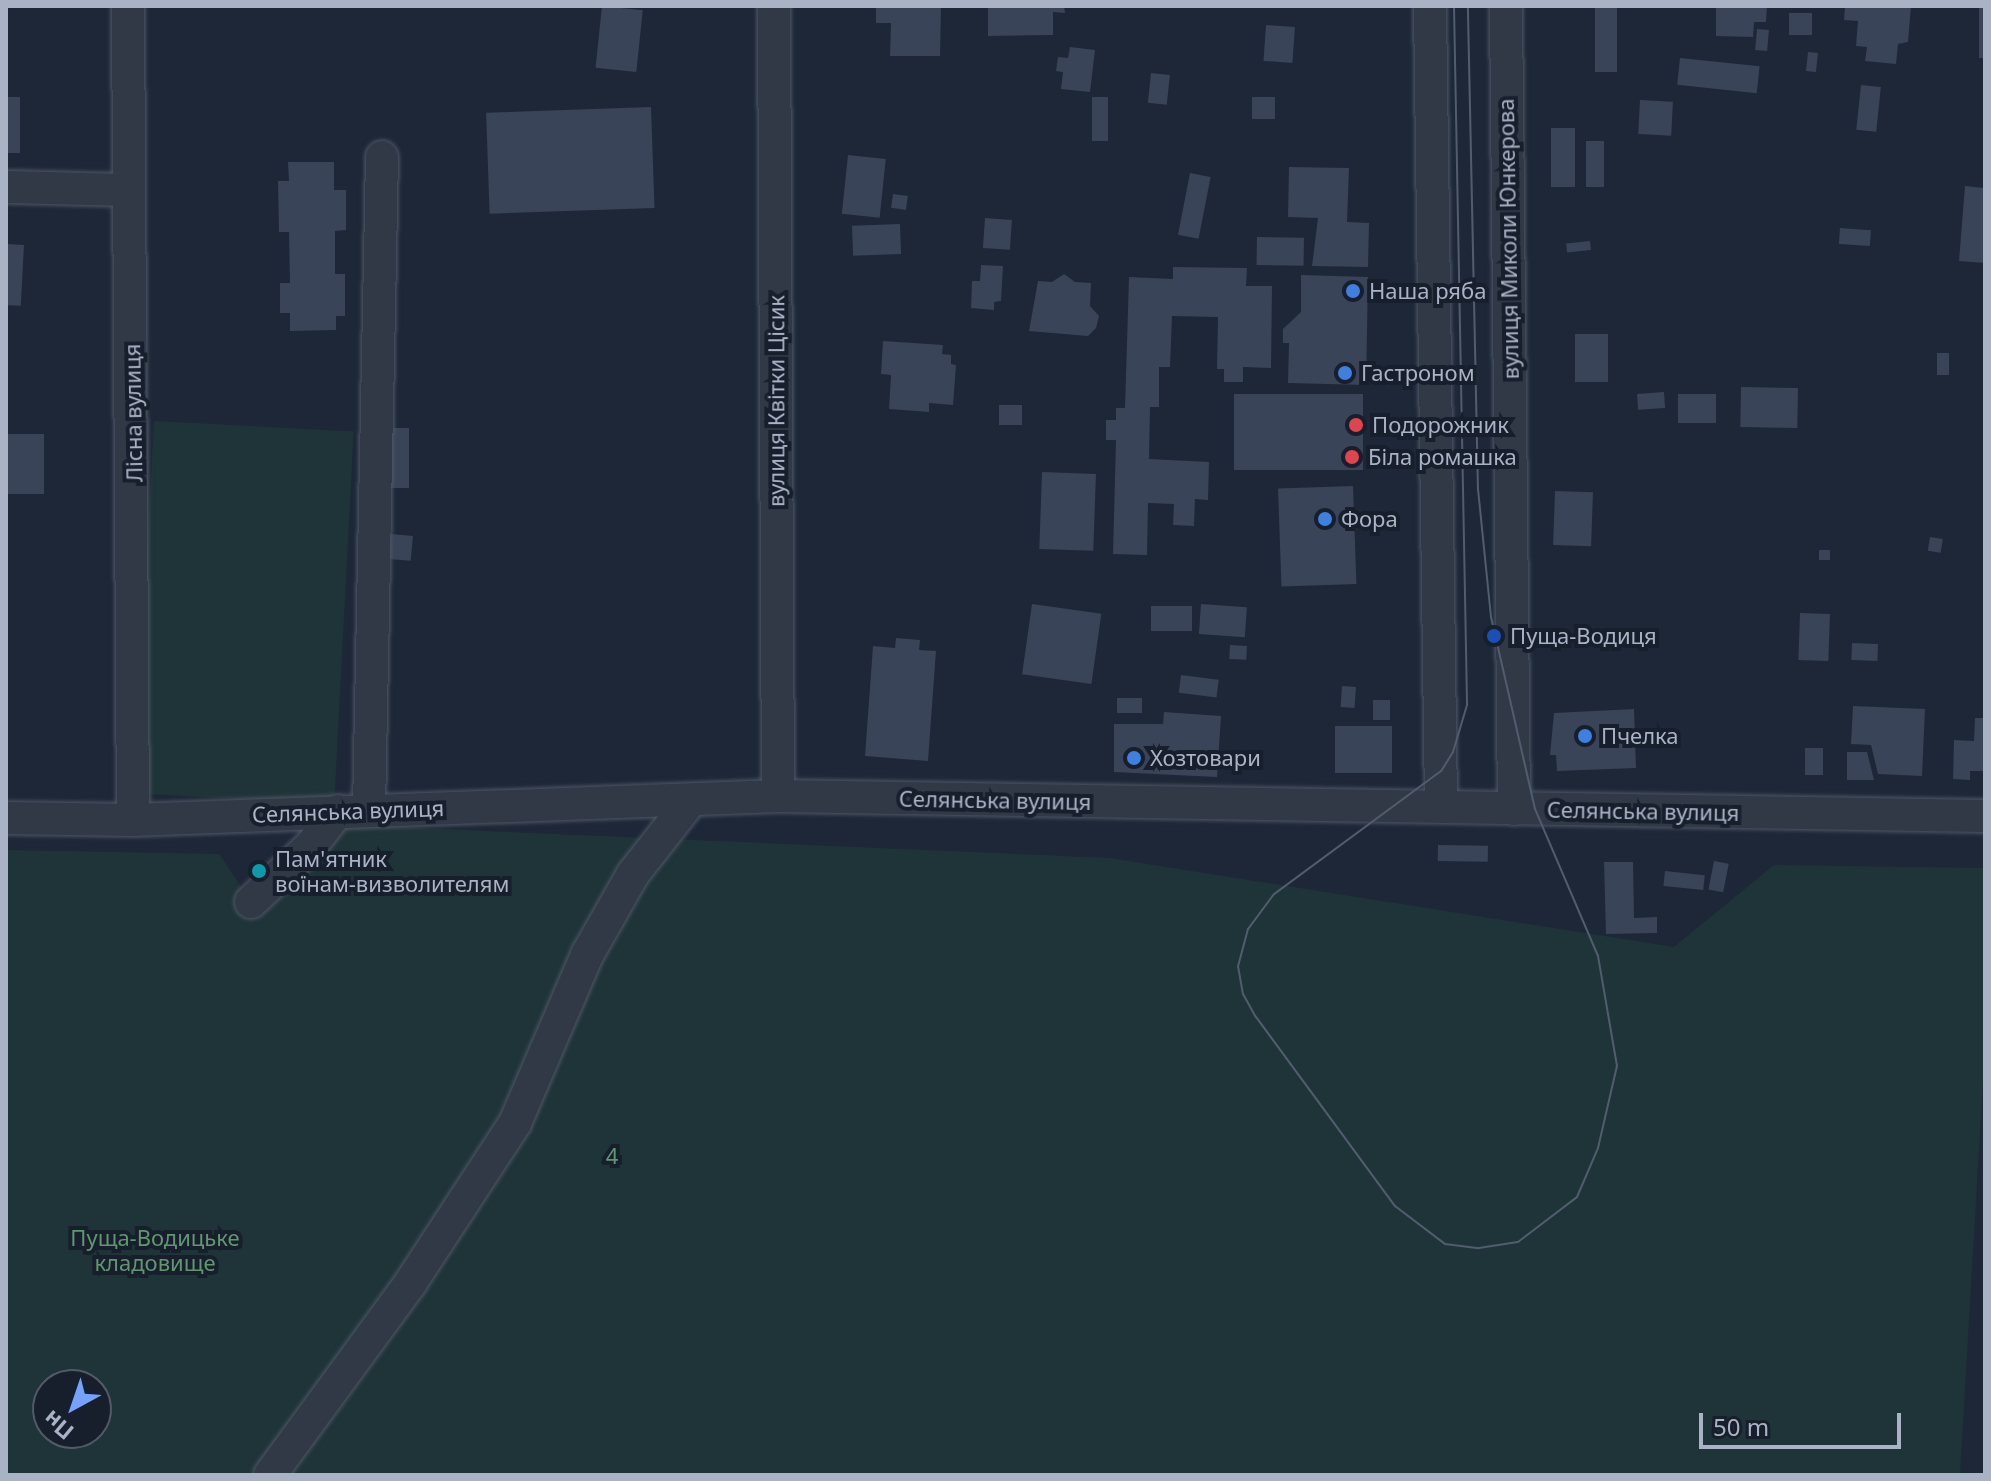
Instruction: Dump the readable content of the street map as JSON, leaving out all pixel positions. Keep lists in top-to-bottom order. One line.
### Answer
{"streets":{"street":["вулиця Миколи Юнкерова","вулиця Квітки Цісик","Лісна вулиця","Селянська вулиця"]},"crossings":[["вулиця Миколи Юнкерова","Селянська вулиця"],["вулиця Квітки Цісик","Селянська вулиця"],["Лісна вулиця","Селянська вулиця"]],"parks":["4","Пуща-Водицьке кладовище"],"places":["Наша ряба","Гастроном","Подорожник","Біла ромашка","Фора","Пуща-Водиця","Пчелка","Хозтовари","Пам'ятник воїнам-визволителям"],"scale_bar":"50 m","north":"bottom left"}
